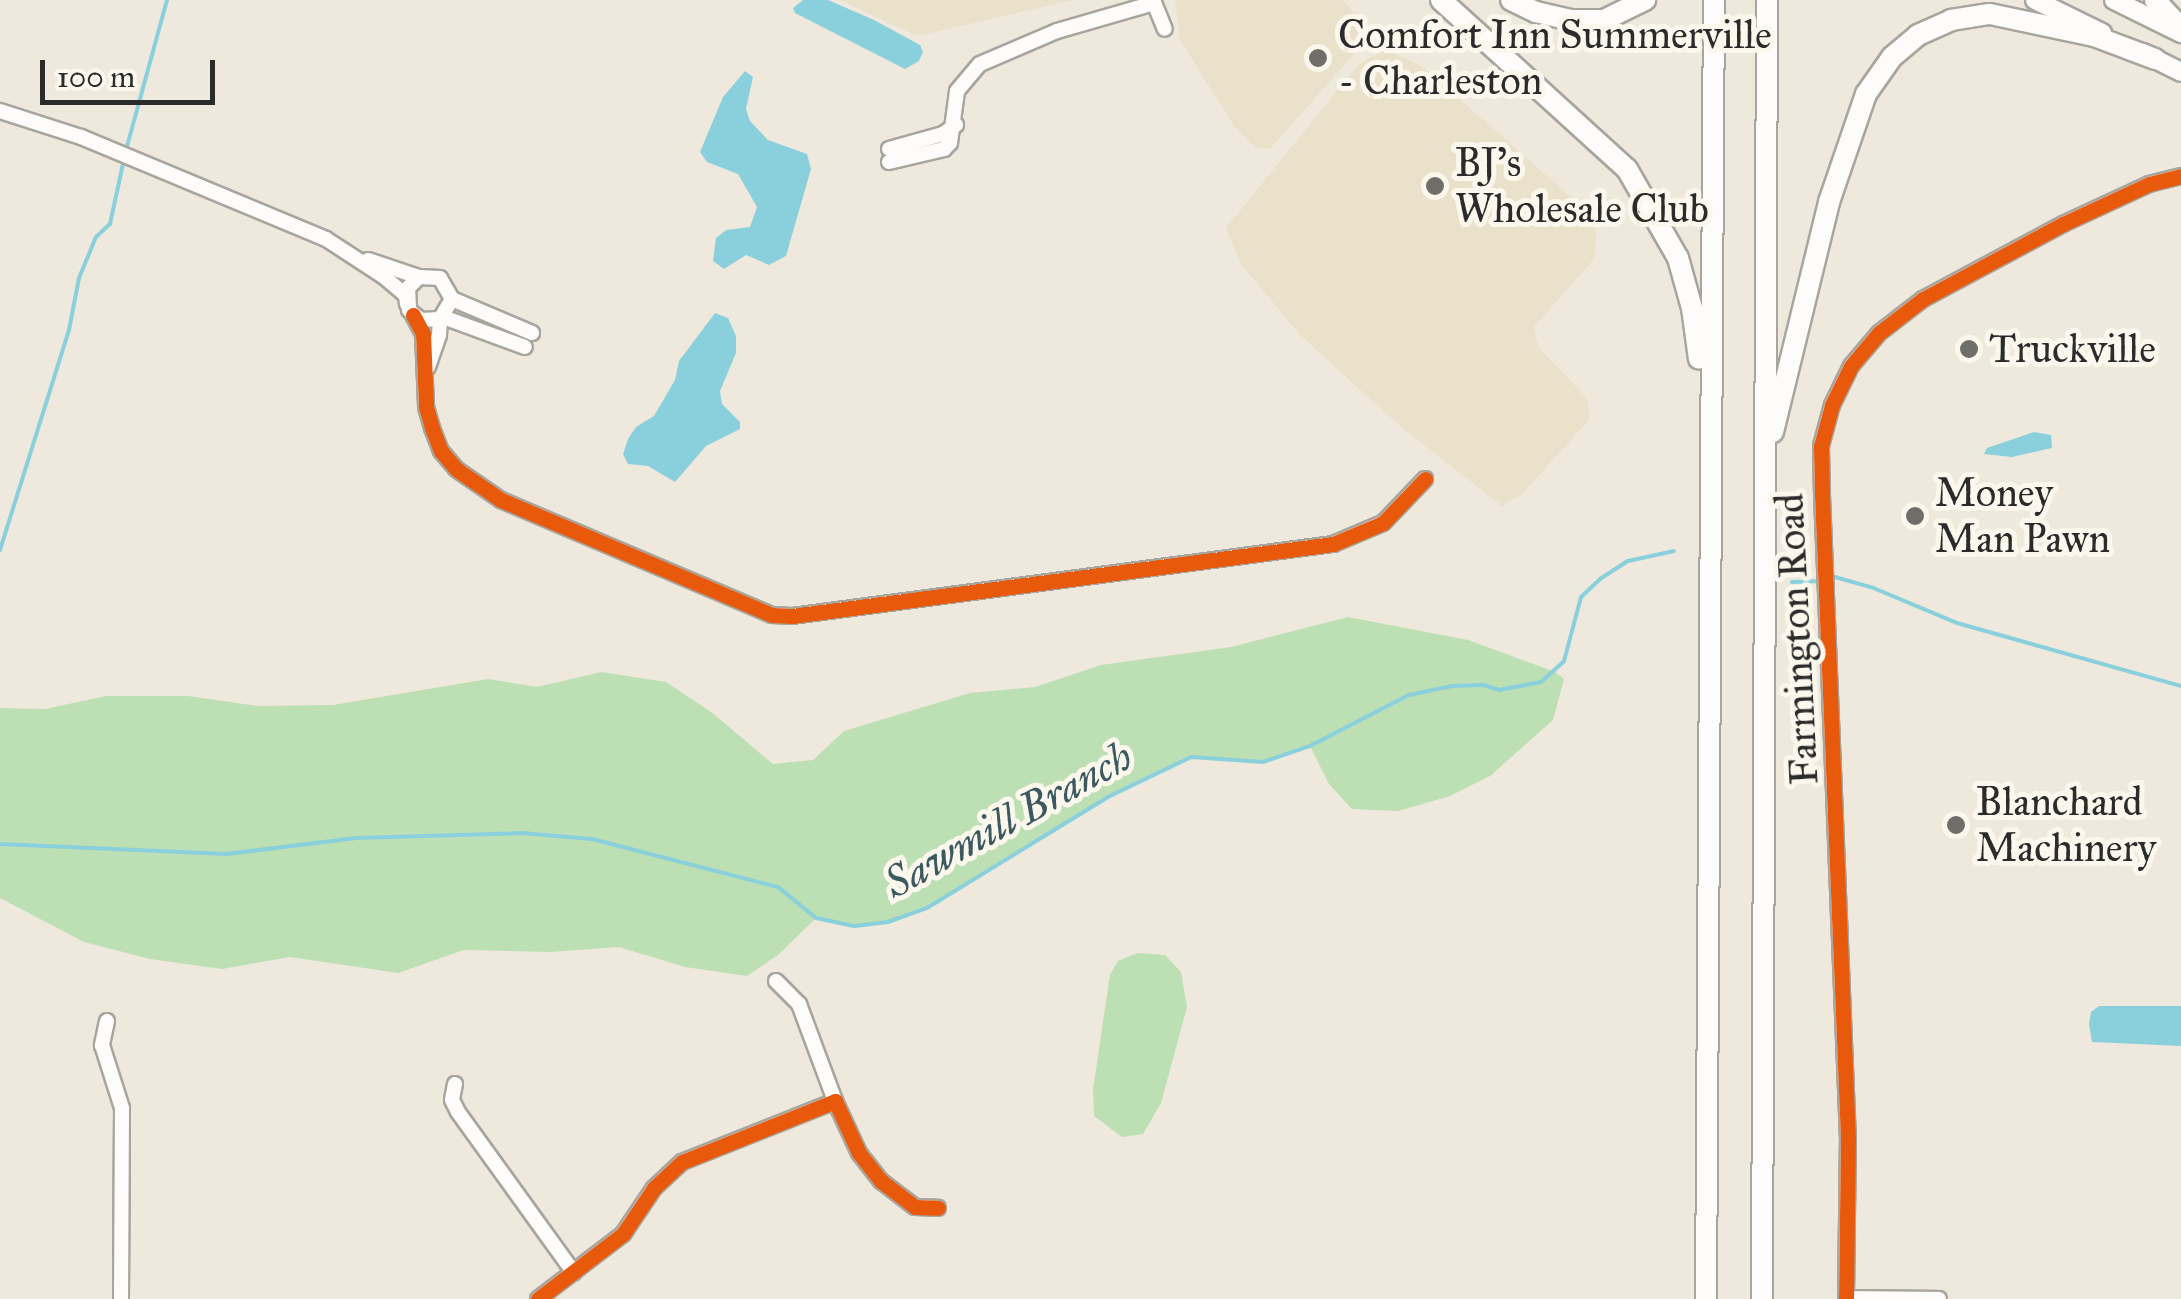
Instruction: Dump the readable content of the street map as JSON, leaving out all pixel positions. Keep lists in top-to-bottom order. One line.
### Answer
{"streets":{"street":["Farmington Road"]},"water":["Sawmill Branch"],"places":["Comfort Inn Summerville - Charleston","BJ's Wholesale Club","Truckville","Money Man Pawn","Blanchard Machinery"],"scale_bar":"100 m"}
